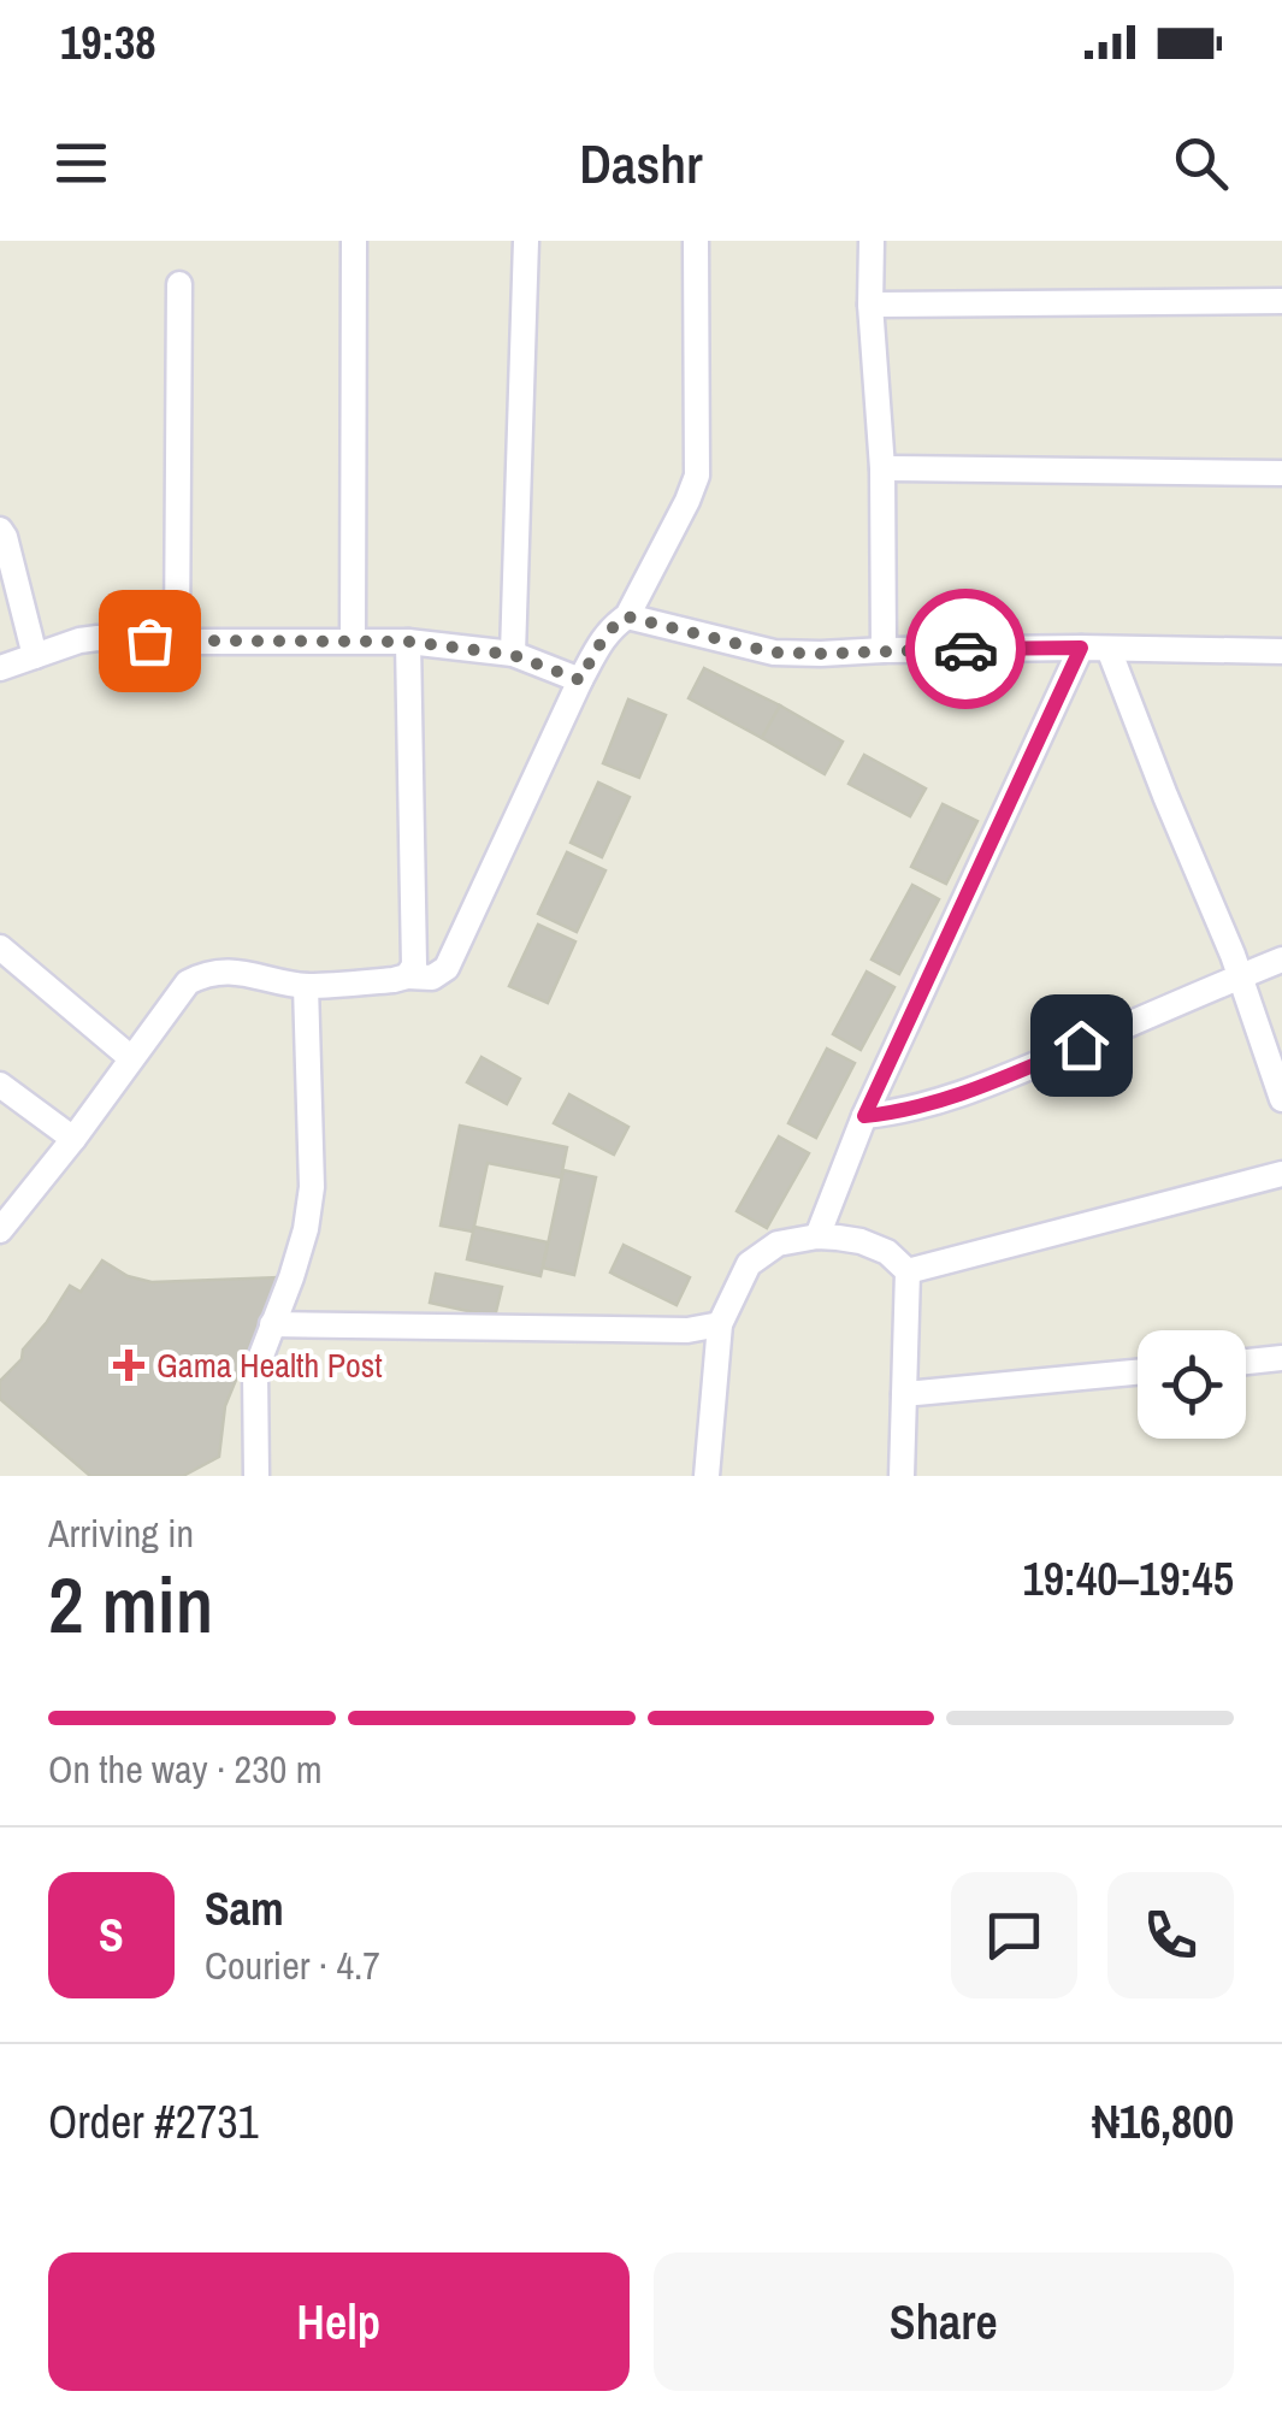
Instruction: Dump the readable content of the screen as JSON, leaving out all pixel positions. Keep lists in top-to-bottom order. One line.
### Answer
{"places":{"health":["Gama Health Post"]},"page":{"status":"19:38","header":"Dashr","heading":["2 min","Arriving in","19:40–19:45"],"panel":["Sam","Courier · 4.7","Order #2731","₦16,800"],"bar":"On the way · 230 m","round":"S","buttons":["Help","Share"]}}
